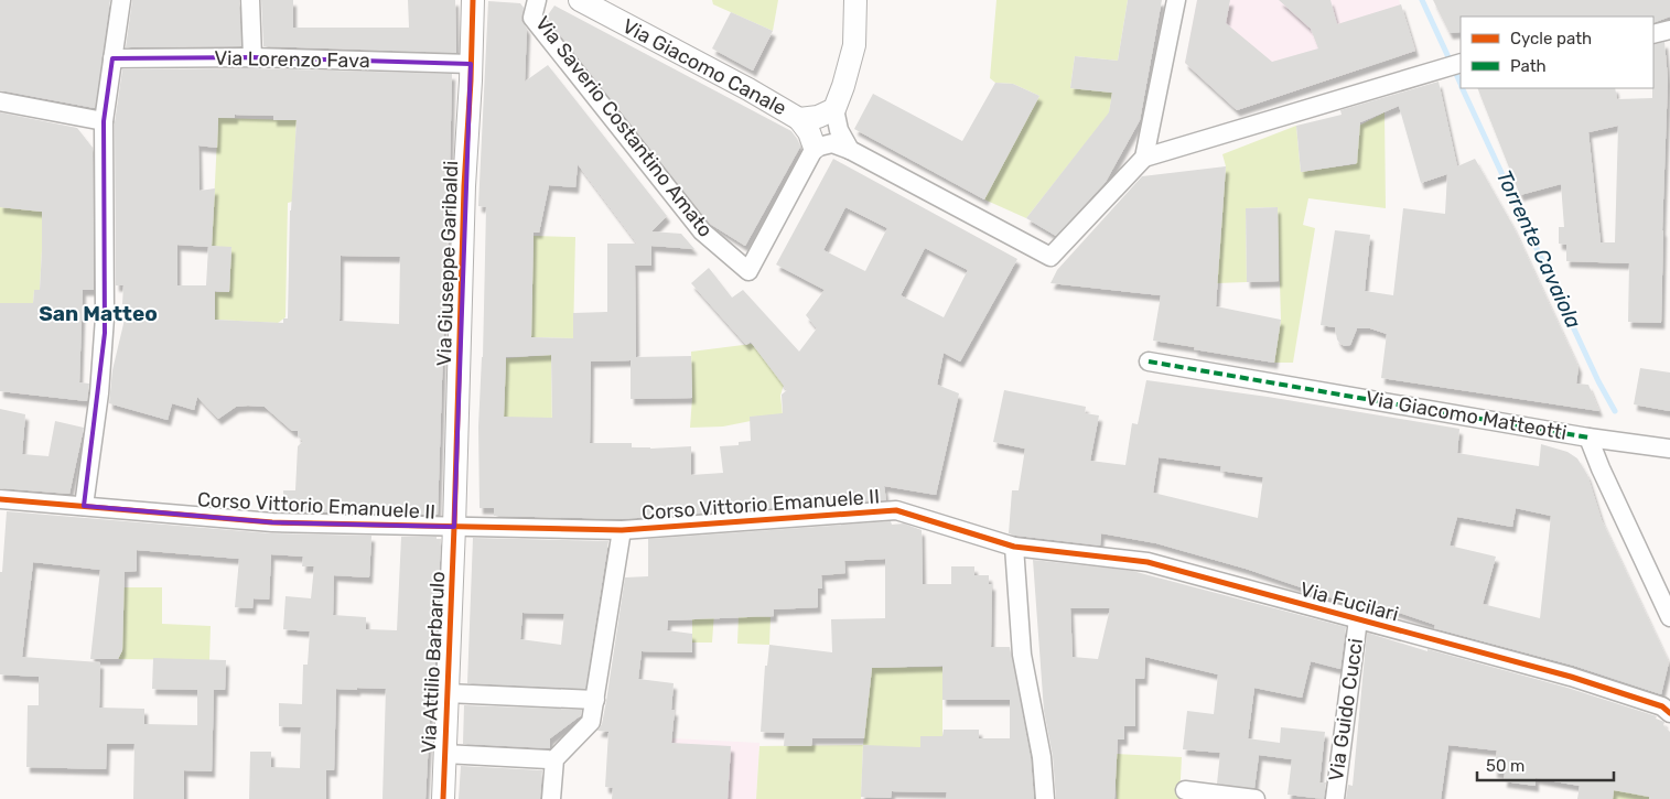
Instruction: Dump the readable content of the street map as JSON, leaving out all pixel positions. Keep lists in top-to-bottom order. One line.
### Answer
{"streets":{"street":["Via Lorenzo Fava","Via Giacomo Canale","Via Saverio Costantino Amato","Via Giuseppe Garibaldi","Via Giacomo Matteotti","Corso Vittorio Emanuele II","Via Fucilari","Via Attilio Barbarulo","Via Guido Cucci"]},"crossings":[["Via Lorenzo Fava","Via Giuseppe Garibaldi"],["Via Giacomo Canale","Via Saverio Costantino Amato"],["Via Giuseppe Garibaldi","Corso Vittorio Emanuele II"],["Via Giuseppe Garibaldi","Via Attilio Barbarulo"],["Corso Vittorio Emanuele II","Via Fucilari"],["Corso Vittorio Emanuele II","Via Attilio Barbarulo"],["Via Fucilari","Via Guido Cucci"]],"districts":["San Matteo"],"water":["Torrente Cavaiola"],"legend":["Cycle path","Path"],"scale_bar":"50 m"}
